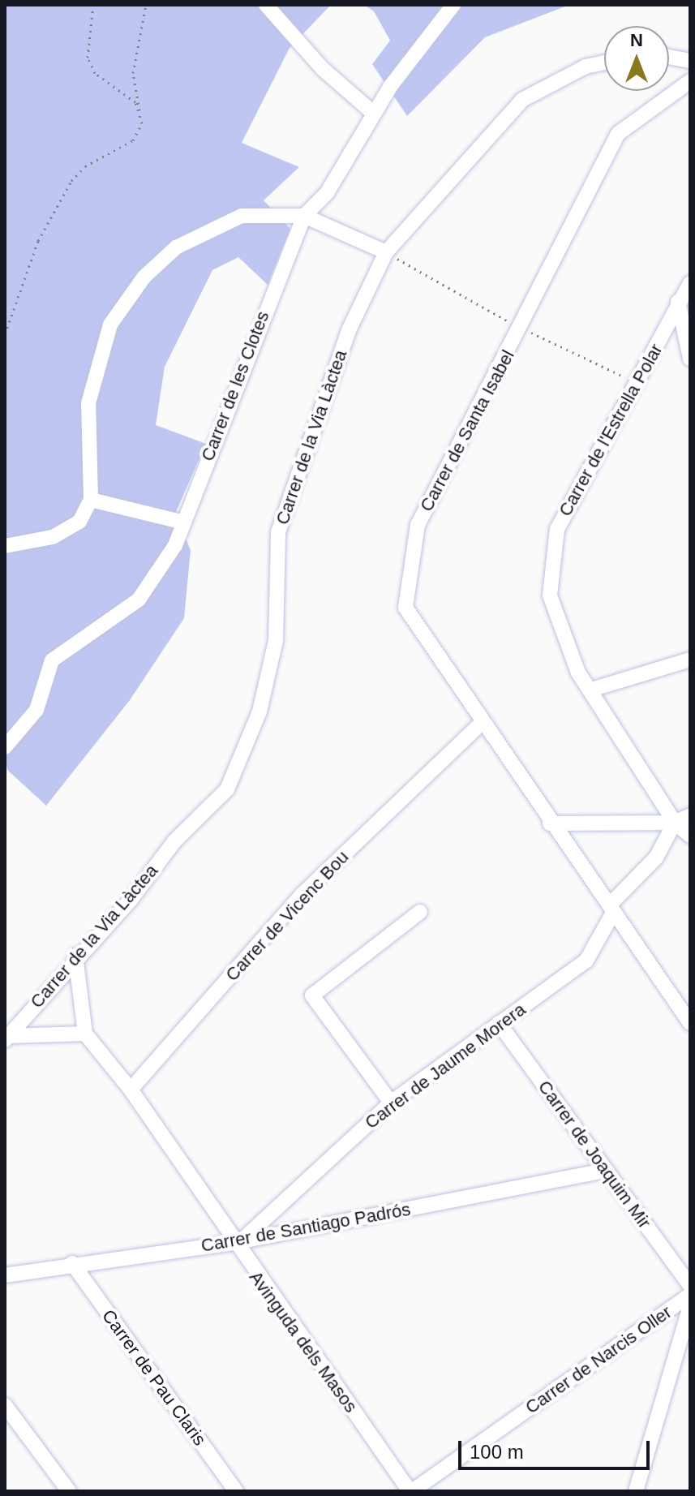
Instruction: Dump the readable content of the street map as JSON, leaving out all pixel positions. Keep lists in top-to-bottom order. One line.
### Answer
{"streets":{"street":["Carrer de les Clotes","Carrer de l'Estrella Polar","Carrer de Santa Isabel","Carrer de la Via Làctea","Carrer de Vicenc Bou","Carrer de Jaume Morera","Carrer de Joaquim Mir","Carrer de Santiago Padrós","Avinguda dels Masos","Carrer de Narcis Oller","Carrer de Pau Claris"]},"crossings":[["Carrer de l'Estrella Polar","Carrer de Jaume Morera"],["Carrer de Santa Isabel","Carrer de Vicenc Bou"],["Carrer de Santa Isabel","Carrer de Jaume Morera"],["Carrer de Vicenc Bou","Avinguda dels Masos"],["Carrer de Jaume Morera","Carrer de Joaquim Mir"],["Carrer de Jaume Morera","Carrer de Santiago Padrós"],["Carrer de Jaume Morera","Avinguda dels Masos"],["Carrer de Joaquim Mir","Carrer de Santiago Padrós"],["Carrer de Santiago Padrós","Avinguda dels Masos"],["Carrer de Santiago Padrós","Carrer de Pau Claris"],["Avinguda dels Masos","Carrer de Narcis Oller"]],"scale_bar":"100 m","north":"top"}
